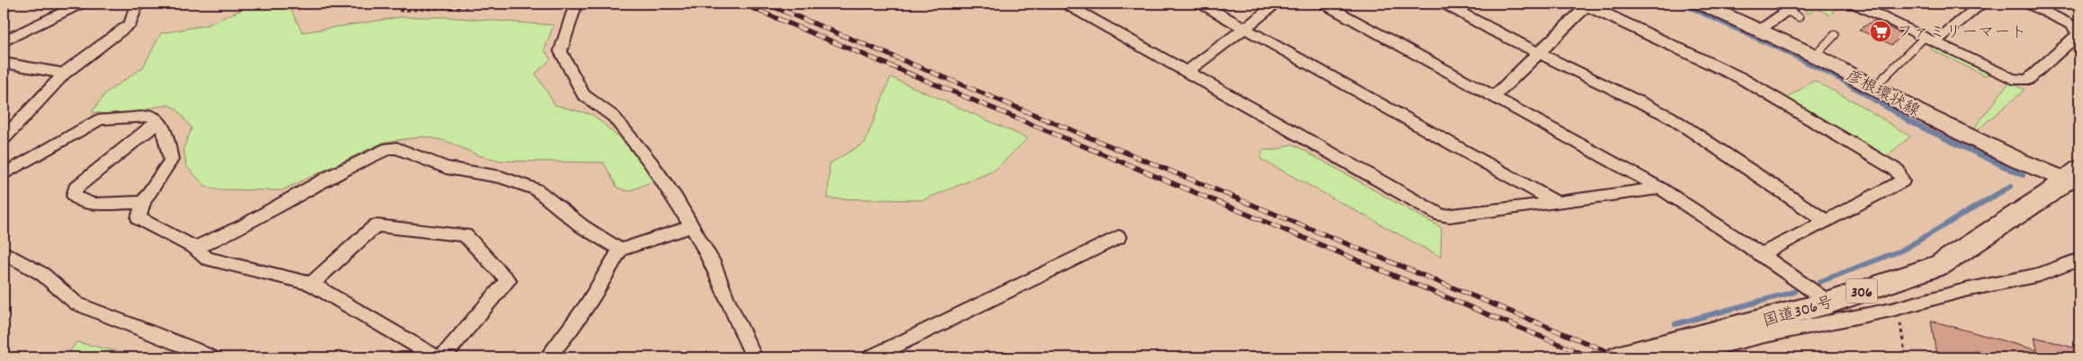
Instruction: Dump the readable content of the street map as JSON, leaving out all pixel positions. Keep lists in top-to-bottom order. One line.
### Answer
{"streets":{"highway":["306","国道306号"],"main road":["彦根環状線"]},"crossings":[["彦根環状線","国道306号"]],"places":{"supermarket":["ファミリーマート"]}}
